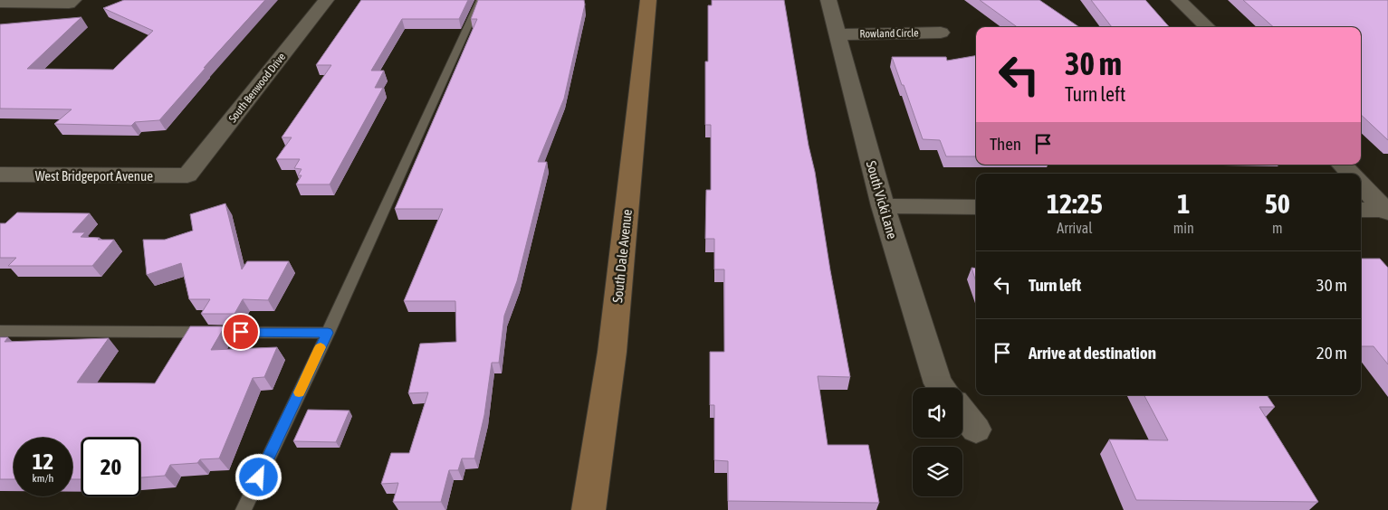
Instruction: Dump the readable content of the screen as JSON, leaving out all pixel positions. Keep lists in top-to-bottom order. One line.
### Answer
{"streets":{"street":["Rowland Circle","South Benwood Drive","West Bridgeport Avenue","South Vicki Lane","South Dale Avenue"]},"crossings":[["Rowland Circle","South Vicki Lane"],["South Benwood Drive","West Bridgeport Avenue"]],"page":{"turn":["30 m","Turn left"],"then":"Then","eta":["12:25","Arrival","1","min","50","m"],"list":[{"name":"Turn left","value":"30 m"},{"name":"Arrive at destination","value":"20 m"}],"speed":"12 km/h","limit":"20"}}
